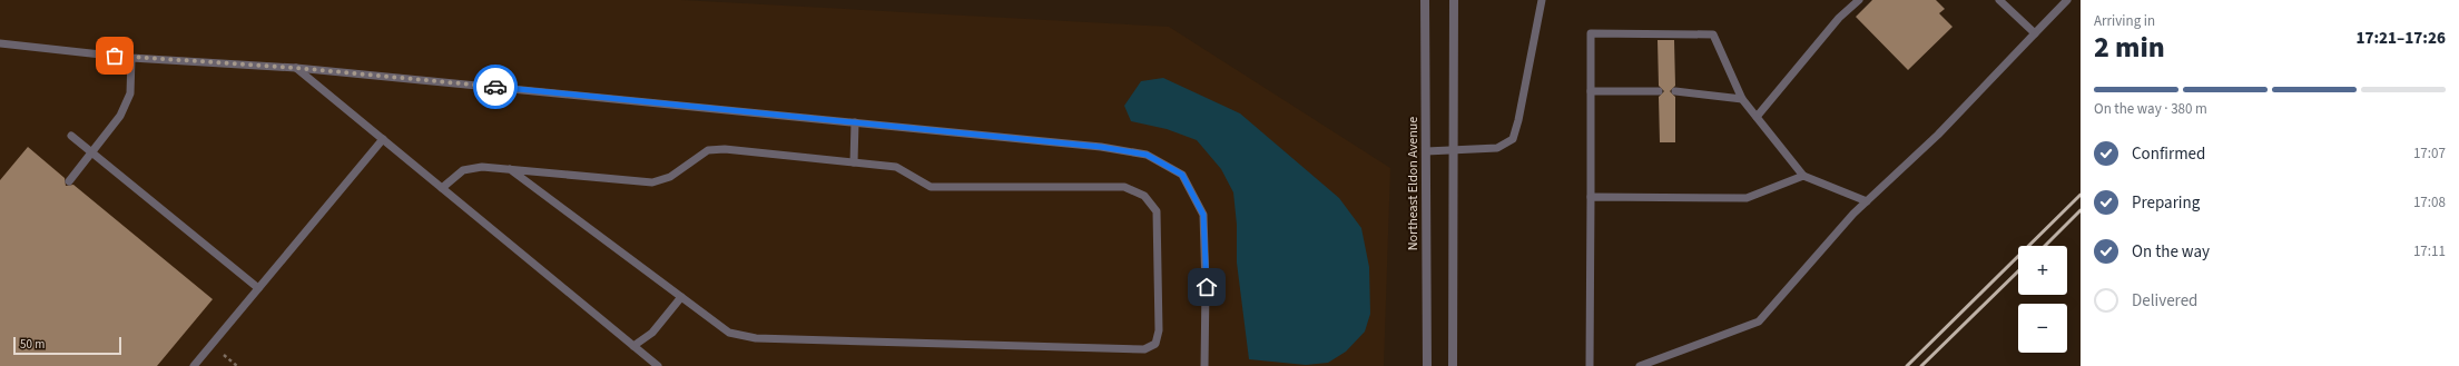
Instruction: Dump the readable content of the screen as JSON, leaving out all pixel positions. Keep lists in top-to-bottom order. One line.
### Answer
{"streets":{"street":["Northeast Eldon Avenue"]},"scale_bar":"50 m","page":{"heading":["2 min","Arriving in","17:21–17:26"],"bar":"On the way · 380 m","list":[["Confirmed","17:07"],["Preparing","17:08"],["On the way","17:11"],"Delivered"],"map_buttons":["+","−"],"scale":"50 m"}}
